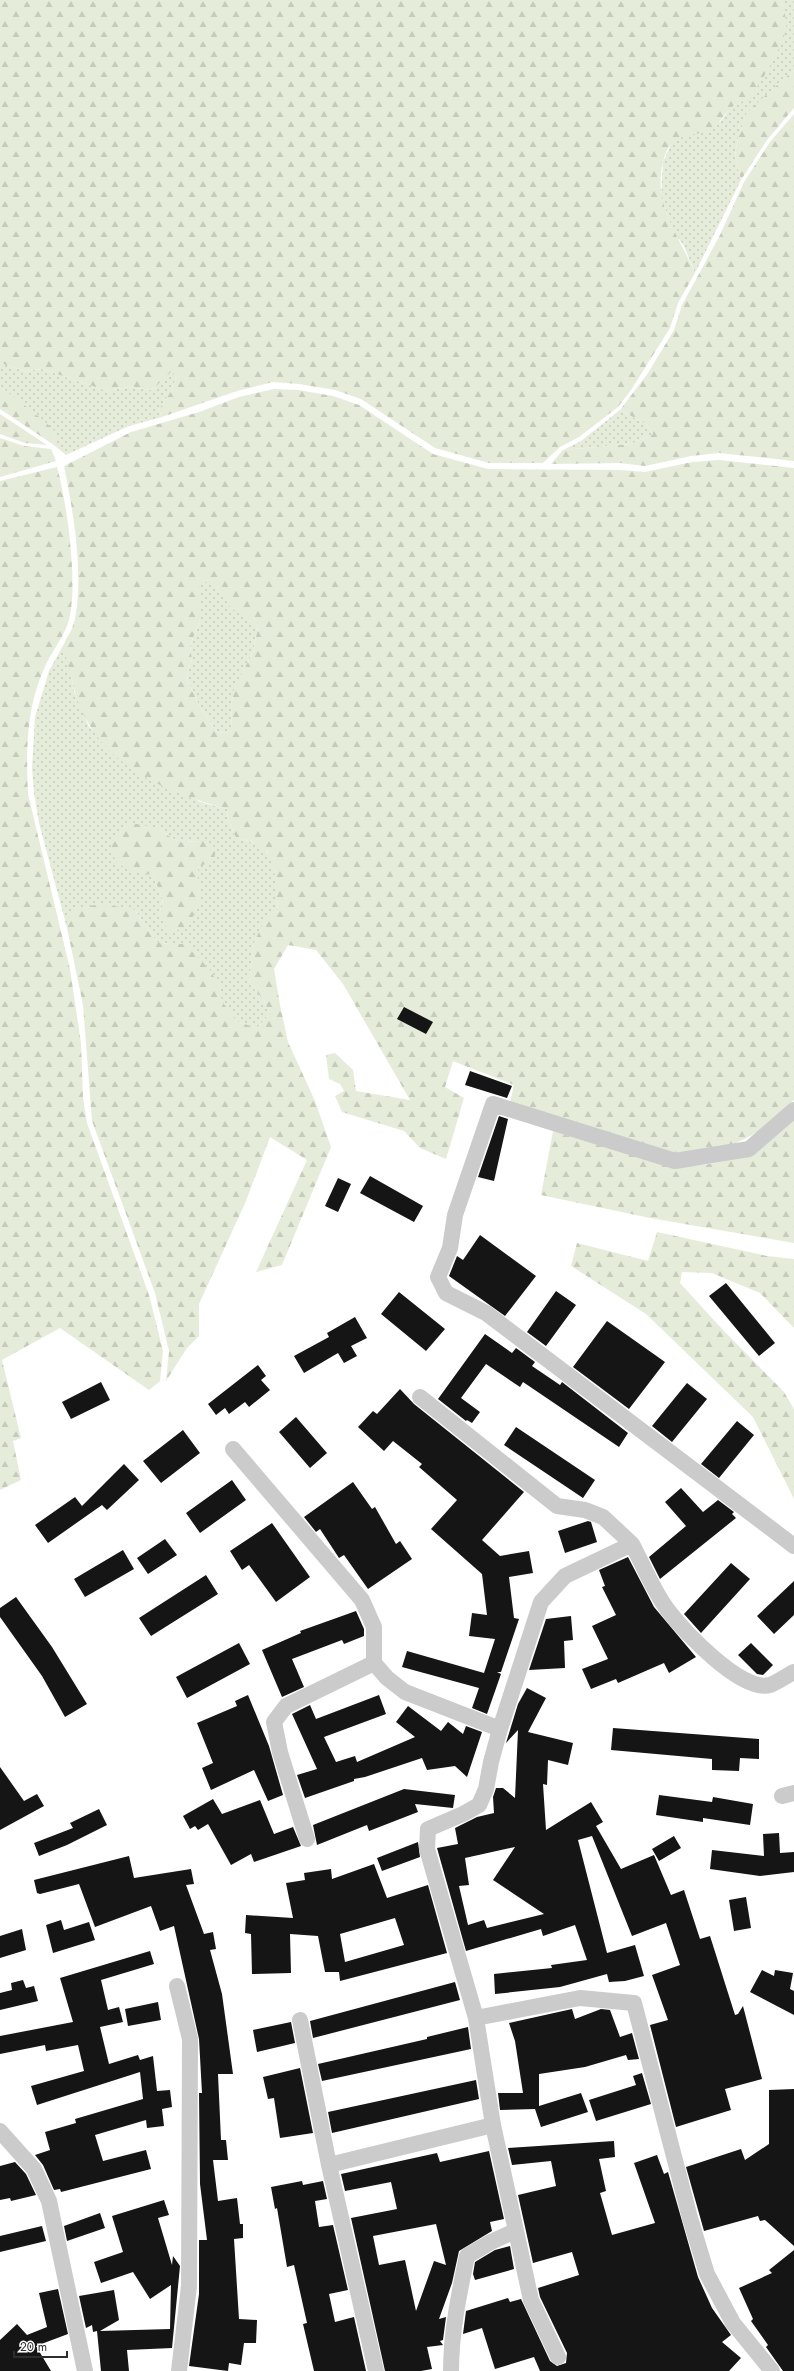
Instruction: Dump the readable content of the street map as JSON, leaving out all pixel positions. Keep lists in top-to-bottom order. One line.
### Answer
{"scale_bar":"20 m"}
